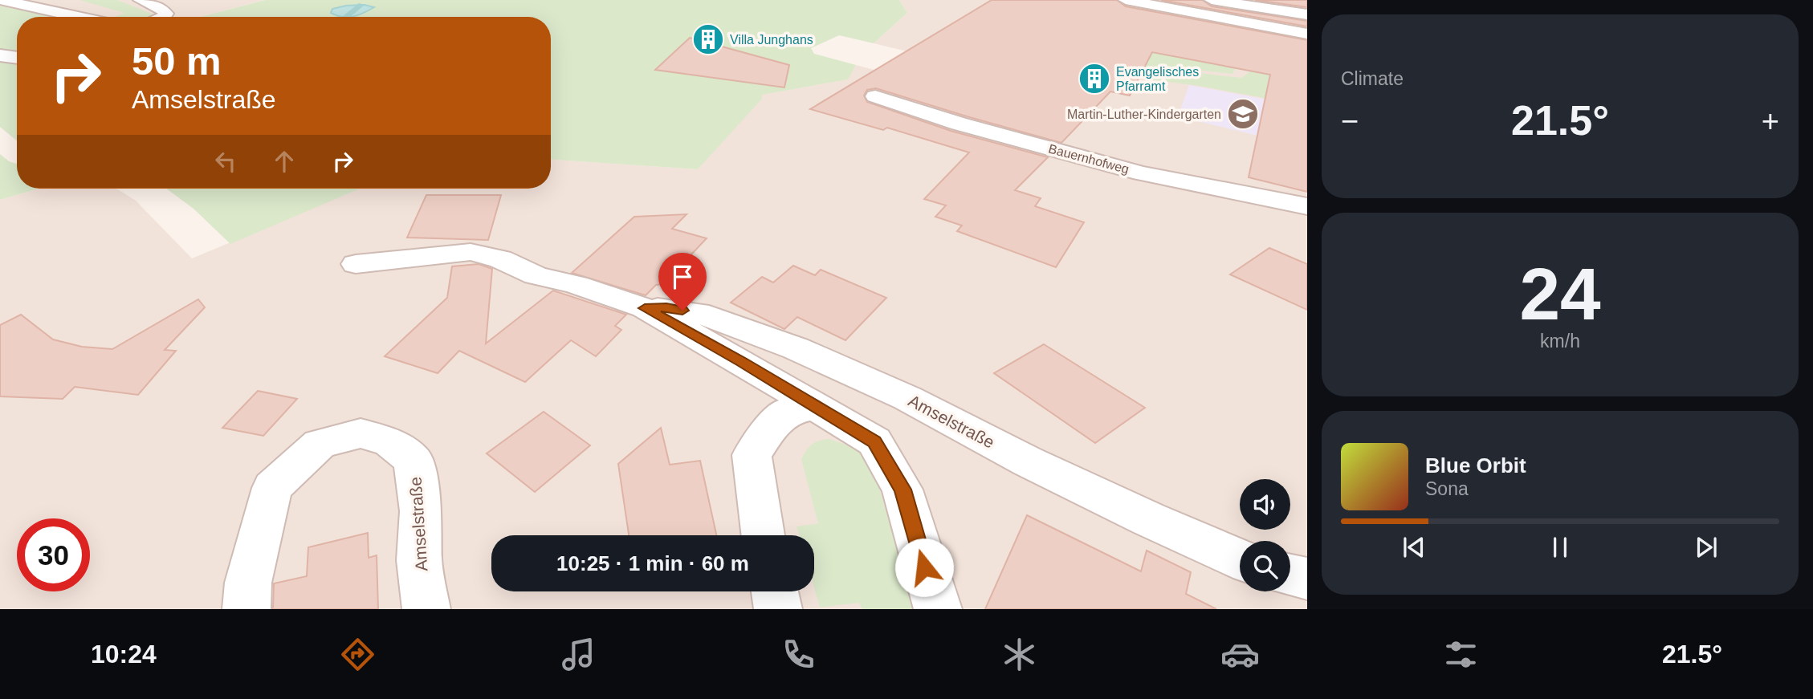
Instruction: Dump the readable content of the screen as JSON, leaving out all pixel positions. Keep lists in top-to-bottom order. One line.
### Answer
{"streets":{"street":["Bauernhofweg","Amselstraße"]},"places":{"building":["Villa Junghans","Evangelisches Pfarramt"],"school or university":["Martin-Luther-Kindergarten"]},"page":{"tile":["Climate",["24","km/h"]],"turn":["50 m","Amselstraße"],"heat":["−","21.5°","+"],"song":["Blue Orbit","Sona"],"limit":"30","trip":"10:25 · 1 min · 60 m","tabs":["10:24","21.5°"]}}
